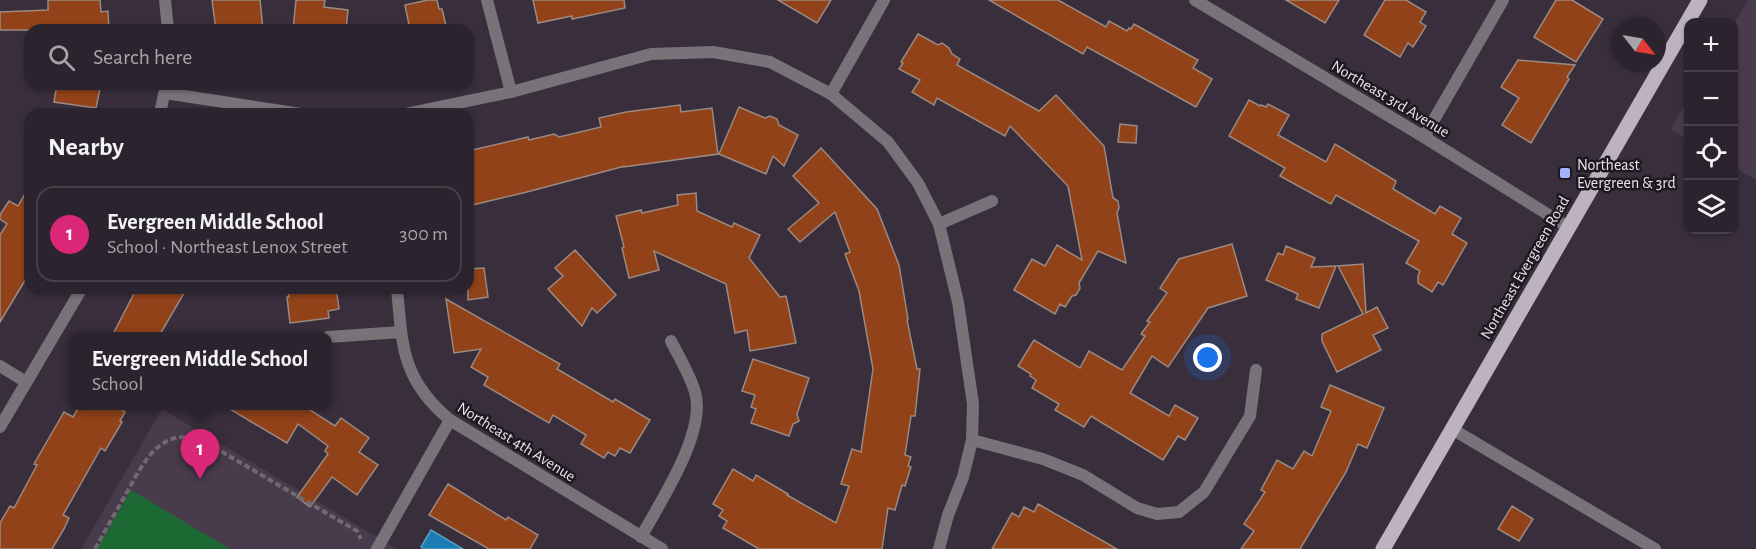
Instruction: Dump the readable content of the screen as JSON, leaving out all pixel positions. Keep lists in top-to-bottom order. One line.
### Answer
{"streets":{"main road":["Northeast Evergreen Road"],"street":["Northeast 3rd Avenue","Northeast 4th Avenue"]},"crossings":[["Northeast 3rd Avenue","Northeast Evergreen Road"]],"places":{"transit":["Northeast Evergreen & 3rd"]},"north":"bottom right","page":{"map_buttons":["+","−"],"search":"Search here","heading":"Nearby","list":[{"mark":"1","name":"Evergreen Middle School","note":"School · Northeast Lenox Street","value":"300 m"}],"popup":["Evergreen Middle School","School"],"pins":"1"}}
